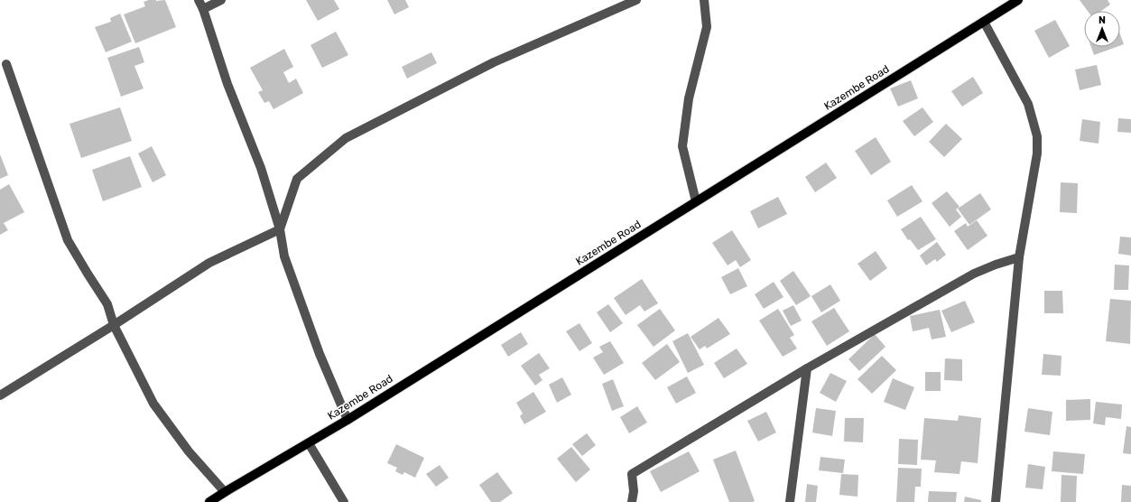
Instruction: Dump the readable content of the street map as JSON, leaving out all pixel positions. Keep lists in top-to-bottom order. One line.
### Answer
{"streets":{"main road":["Kazembe Road"]},"north":"top"}
